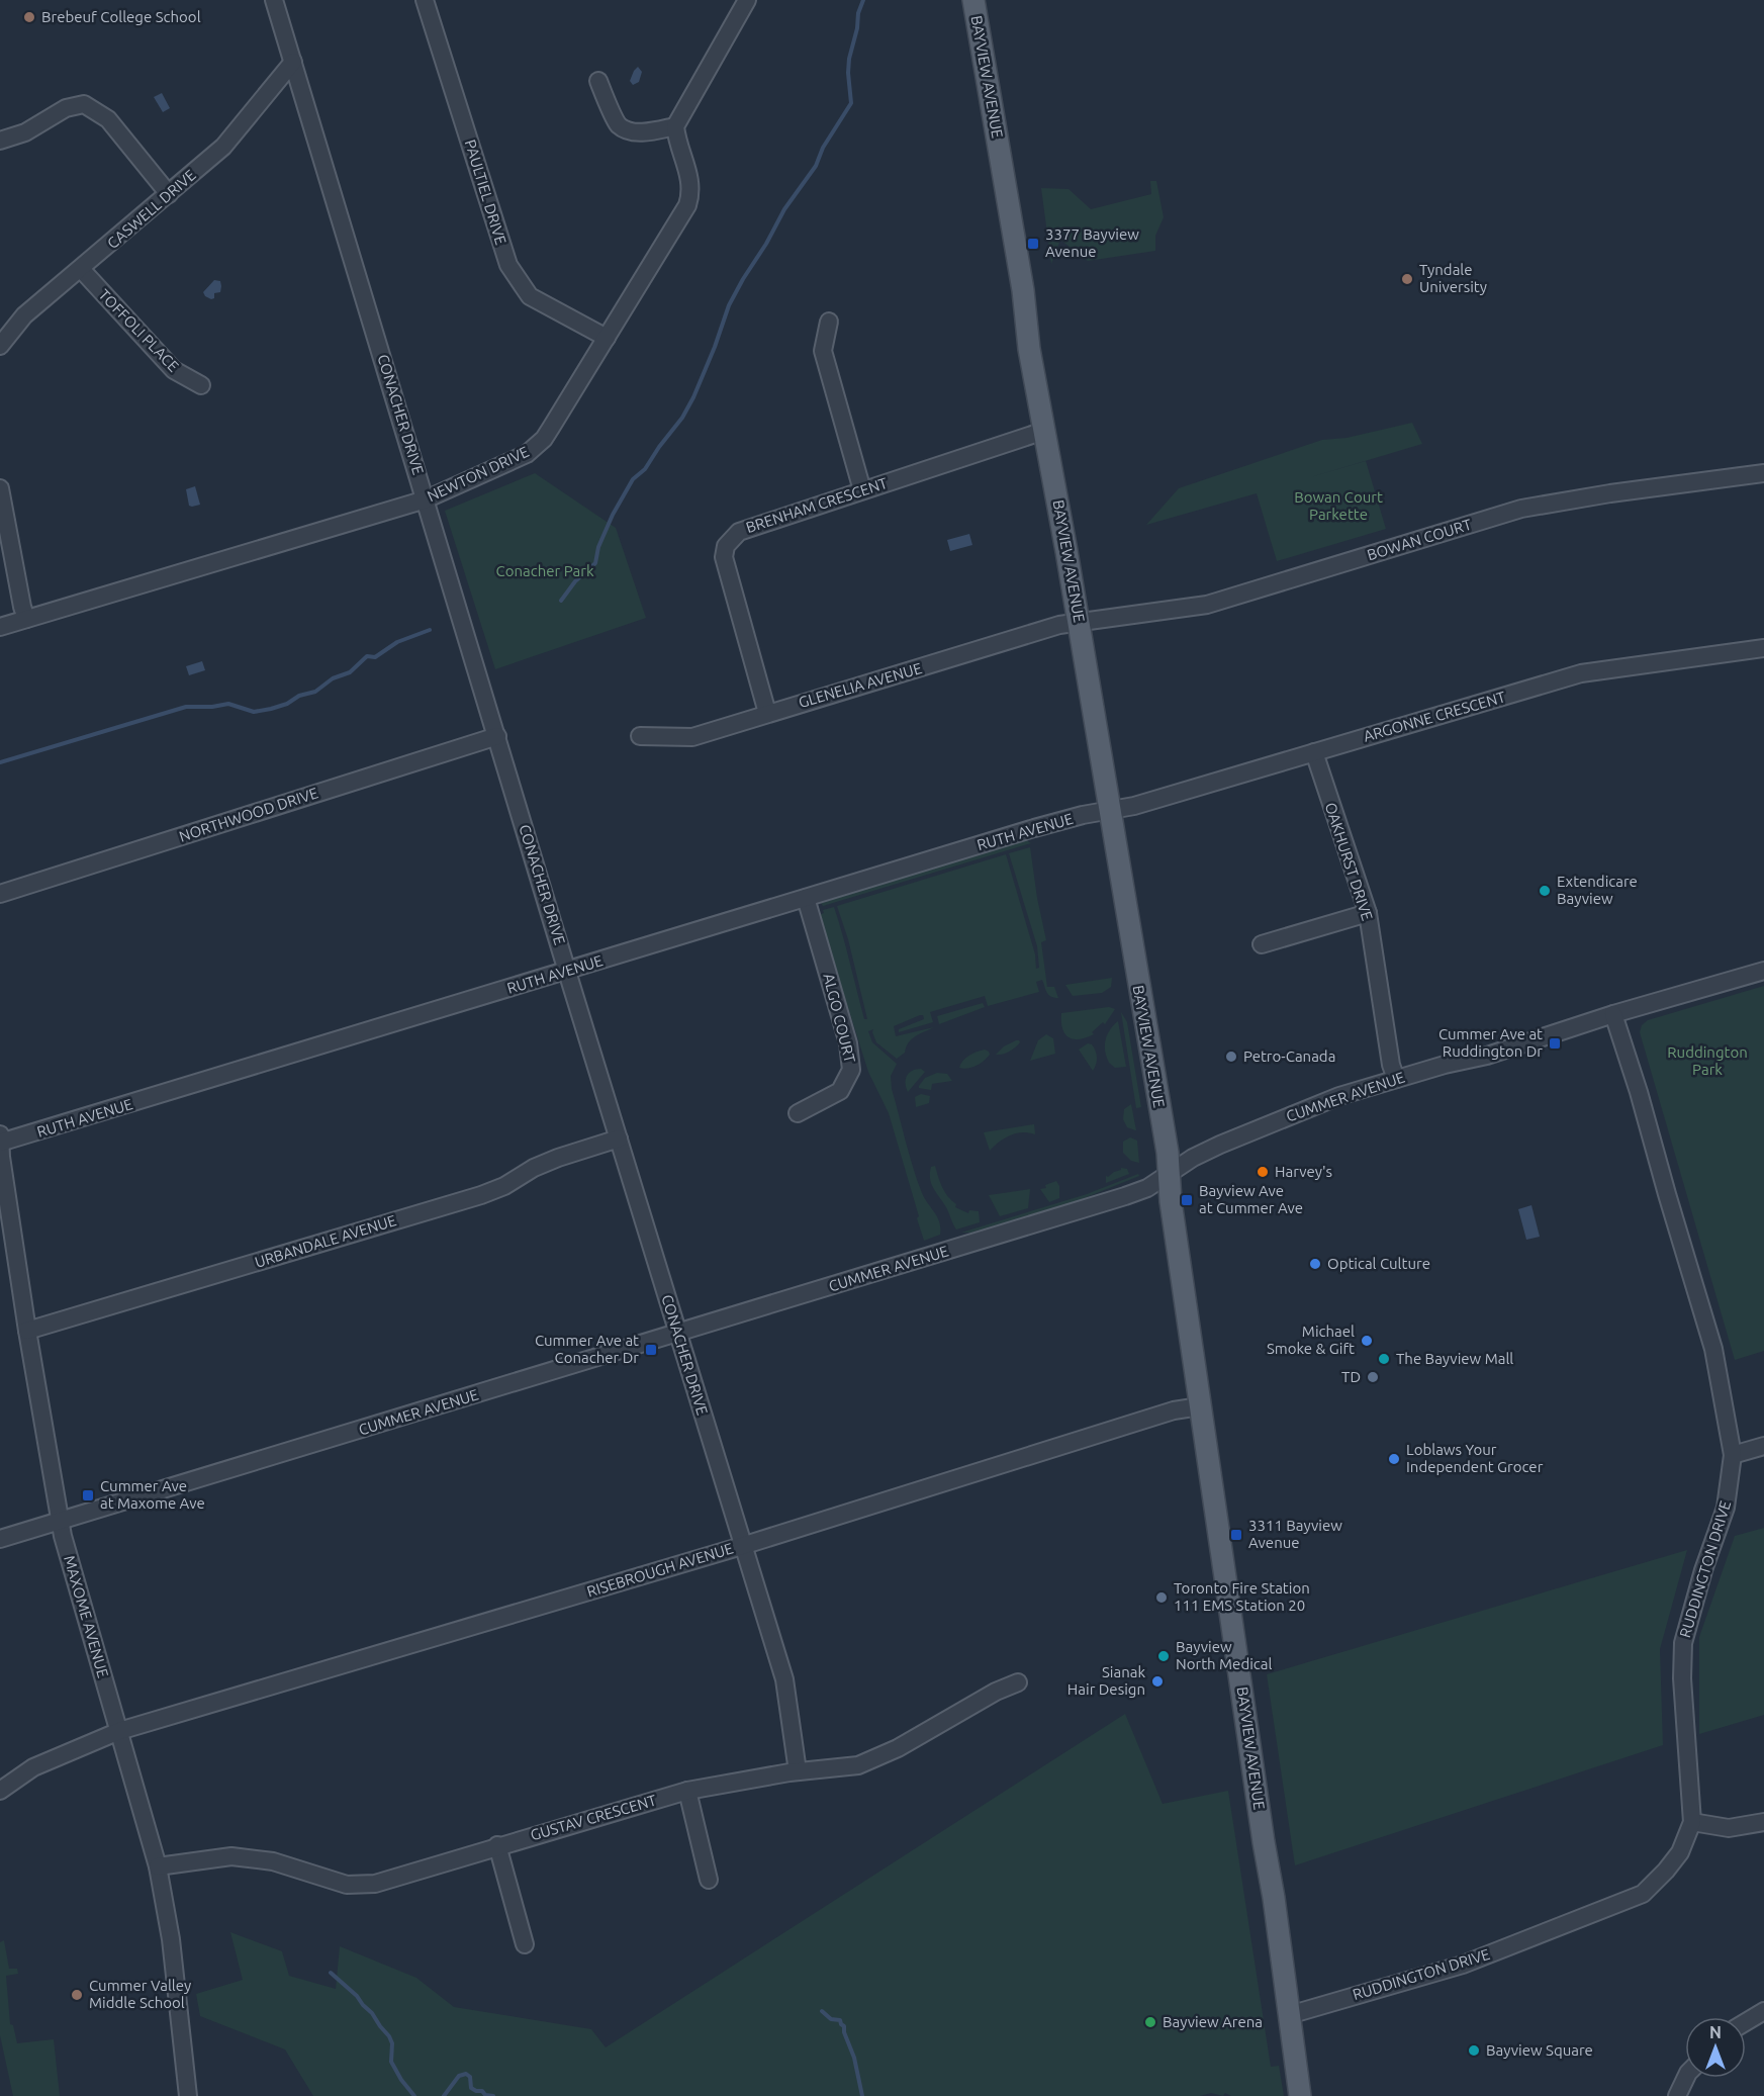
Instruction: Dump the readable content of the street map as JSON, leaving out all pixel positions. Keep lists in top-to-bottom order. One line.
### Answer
{"streets":{"main road":["BAYVIEW AVENUE"],"street":["PAULTIEL DRIVE","CASWELL DRIVE","TOFFOLI PLACE","CONACHER DRIVE","NEWTON DRIVE","BRENHAM CRESCENT","BOWAN COURT","GLENELIA AVENUE","ARGONNE CRESCENT","NORTHWOOD DRIVE","RUTH AVENUE","OAKHURST DRIVE","ALGO COURT","CUMMER AVENUE","URBANDALE AVENUE","RUDDINGTON DRIVE","RISEBROUGH AVENUE","MAXOME AVENUE","GUSTAV CRESCENT"]},"crossings":[["BAYVIEW AVENUE","BRENHAM CRESCENT"],["BAYVIEW AVENUE","BOWAN COURT"],["BAYVIEW AVENUE","GLENELIA AVENUE"],["BAYVIEW AVENUE","ARGONNE CRESCENT"],["BAYVIEW AVENUE","RUTH AVENUE"],["BAYVIEW AVENUE","CUMMER AVENUE"],["BAYVIEW AVENUE","RUDDINGTON DRIVE"],["BAYVIEW AVENUE","RISEBROUGH AVENUE"],["PAULTIEL DRIVE","NEWTON DRIVE"],["CASWELL DRIVE","TOFFOLI PLACE"],["CASWELL DRIVE","CONACHER DRIVE"],["CONACHER DRIVE","NEWTON DRIVE"],["CONACHER DRIVE","NORTHWOOD DRIVE"],["CONACHER DRIVE","RUTH AVENUE"],["CONACHER DRIVE","CUMMER AVENUE"],["CONACHER DRIVE","URBANDALE AVENUE"],["CONACHER DRIVE","RISEBROUGH AVENUE"],["CONACHER DRIVE","GUSTAV CRESCENT"],["BRENHAM CRESCENT","GLENELIA AVENUE"],["BOWAN COURT","GLENELIA AVENUE"],["ARGONNE CRESCENT","RUTH AVENUE"],["ARGONNE CRESCENT","OAKHURST DRIVE"],["RUTH AVENUE","ALGO COURT"],["RUTH AVENUE","MAXOME AVENUE"],["OAKHURST DRIVE","CUMMER AVENUE"],["CUMMER AVENUE","RUDDINGTON DRIVE"],["CUMMER AVENUE","MAXOME AVENUE"],["URBANDALE AVENUE","MAXOME AVENUE"],["RISEBROUGH AVENUE","MAXOME AVENUE"],["MAXOME AVENUE","GUSTAV CRESCENT"]],"parks":["Bowan Court Parkette","Conacher Park","Ruddington Park"],"places":{"other":["Brebeuf College School","Tyndale University","Extendicare Bayview","Petro-Canada","Harvey's","Optical Culture","Michael Smoke & Gift","The Bayview Mall","TD","Loblaws Your Independent Grocer","Toronto Fire Station 111 EMS Station 20","Bayview North Medical","Sianak Hair Design","Cummer Valley Middle School","Bayview Arena","Bayview Square"],"transit":["3377 Bayview Avenue","Cummer Ave at Ruddington Dr","Bayview Ave at Cummer Ave","Cummer Ave at Conacher Dr","Cummer Ave at Maxome Ave","3311 Bayview Avenue"]},"north":"top"}
